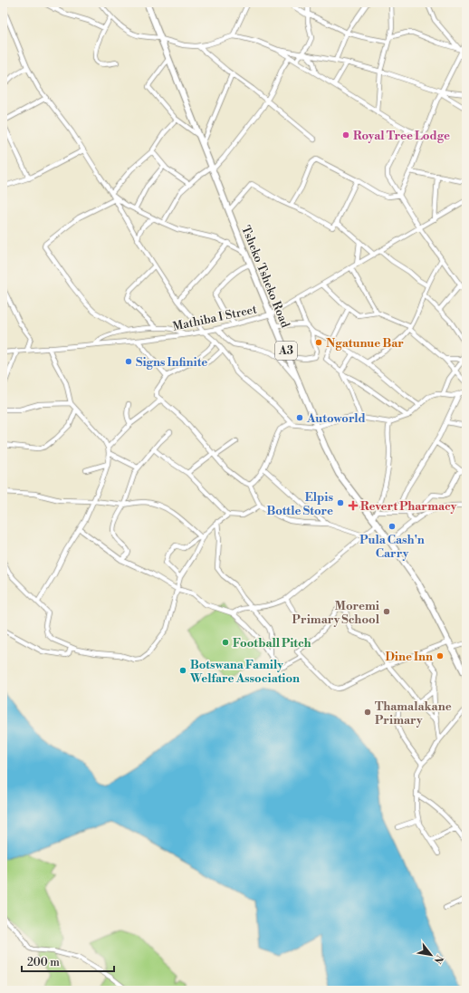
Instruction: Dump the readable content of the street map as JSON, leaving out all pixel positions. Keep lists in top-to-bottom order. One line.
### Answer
{"streets":{"highway":["Tsheko Tsheko Road","A3"],"street":["Mathiba I Street"]},"crossings":[["Tsheko Tsheko Road","Mathiba I Street"]],"places":{"other":["Royal Tree Lodge","Ngatunue Bar","Signs Infinite","Autoworld","Elpis Bottle Store","Pula Cash'n Carry","Moremi Primary School","Football Pitch","Dine Inn","Botswana Family Welfare Association","Thamalakane Primary"],"health":["Revert Pharmacy"]},"scale_bar":"200 m","north":"bottom right"}
